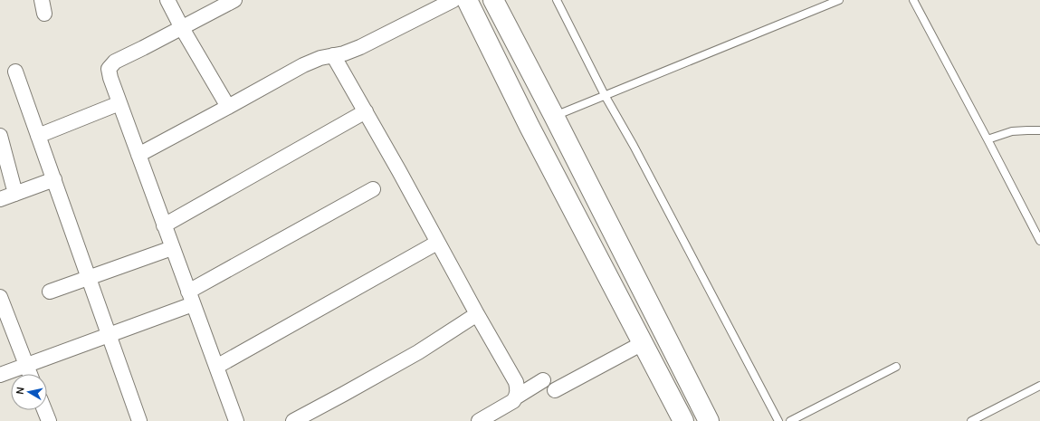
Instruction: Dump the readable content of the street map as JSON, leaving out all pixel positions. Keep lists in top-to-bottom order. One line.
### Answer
{"north":"left"}
